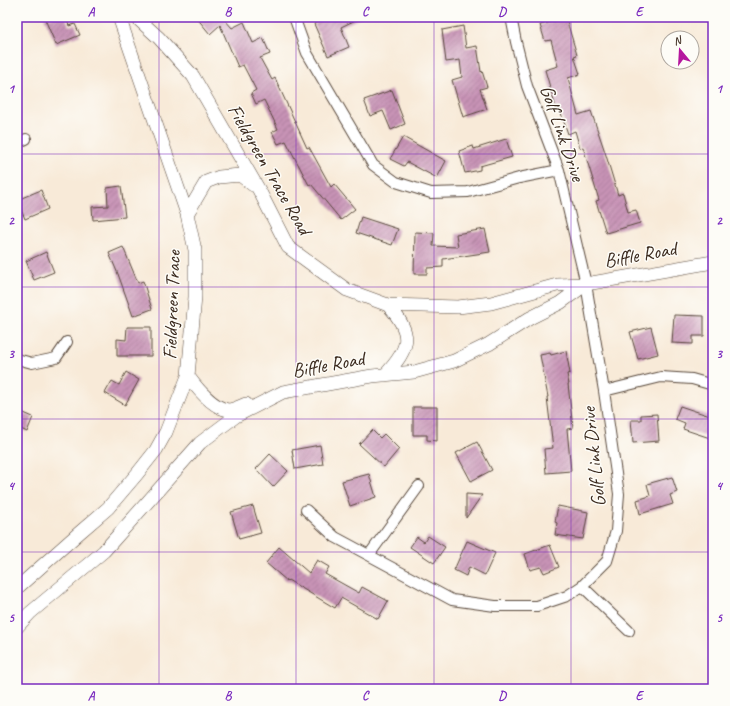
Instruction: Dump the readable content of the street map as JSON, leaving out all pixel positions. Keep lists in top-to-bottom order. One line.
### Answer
{"streets":{"street":["Golf Link Drive","Fieldgreen Trace Road","Biffle Road","Fieldgreen Trace"]},"crossings":[["Golf Link Drive","Fieldgreen Trace Road"],["Golf Link Drive","Biffle Road"],["Fieldgreen Trace Road","Biffle Road"]],"north":"top","grid":{"columns":["A","B","C","D","E"],"rows":["1","2","3","4","5"]}}
